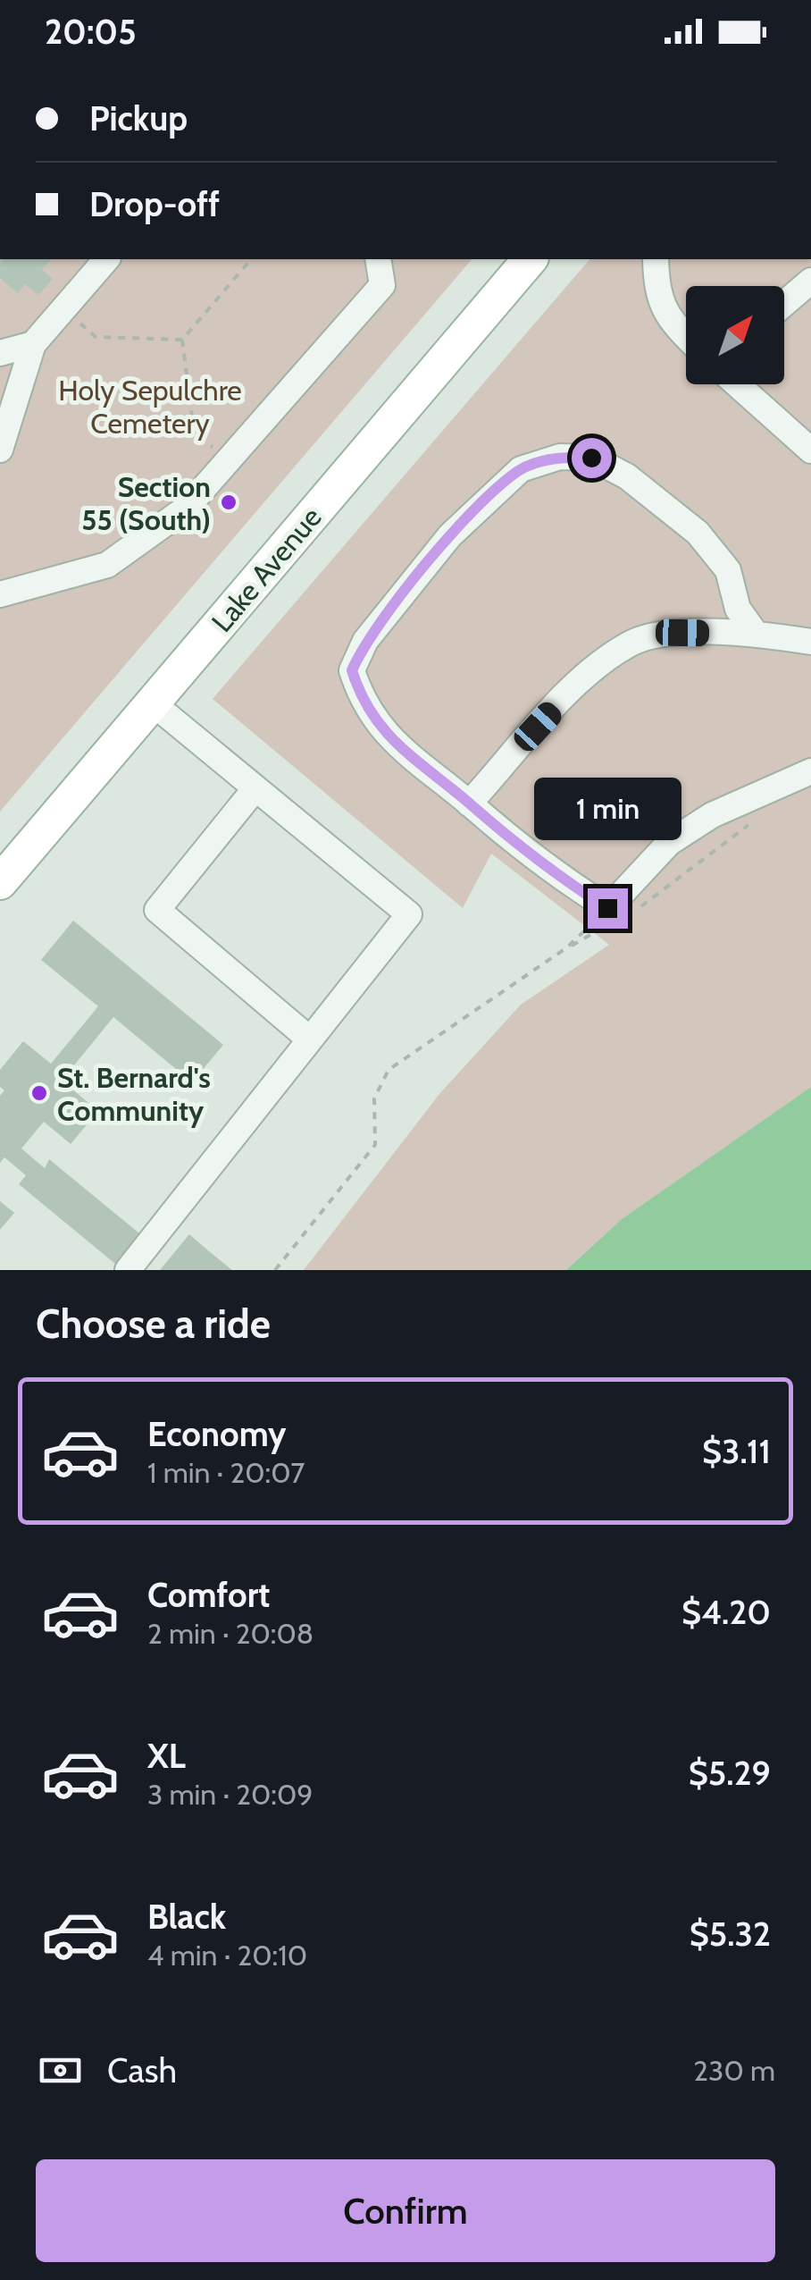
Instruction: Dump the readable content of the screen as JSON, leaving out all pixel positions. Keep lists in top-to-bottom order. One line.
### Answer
{"streets":{"main road":["Lake Avenue"]},"parks":["Holy Sepulchre Cemetery"],"places":["Section 55 (South)","St. Bernard's Community"],"north":"top right","page":{"status":"20:05","banner":["Pickup","Drop-off"],"bubble":"1 min","heading":"Choose a ride","list":[{"name":"Economy","note":"1 min · 20:07","value":"$3.11"},{"name":"Comfort","note":"2 min · 20:08","value":"$4.20"},{"name":"XL","note":"3 min · 20:09","value":"$5.29"},{"name":"Black","note":"4 min · 20:10","value":"$5.32"}],"pay":["Cash","230 m"],"buttons":"Confirm"}}
